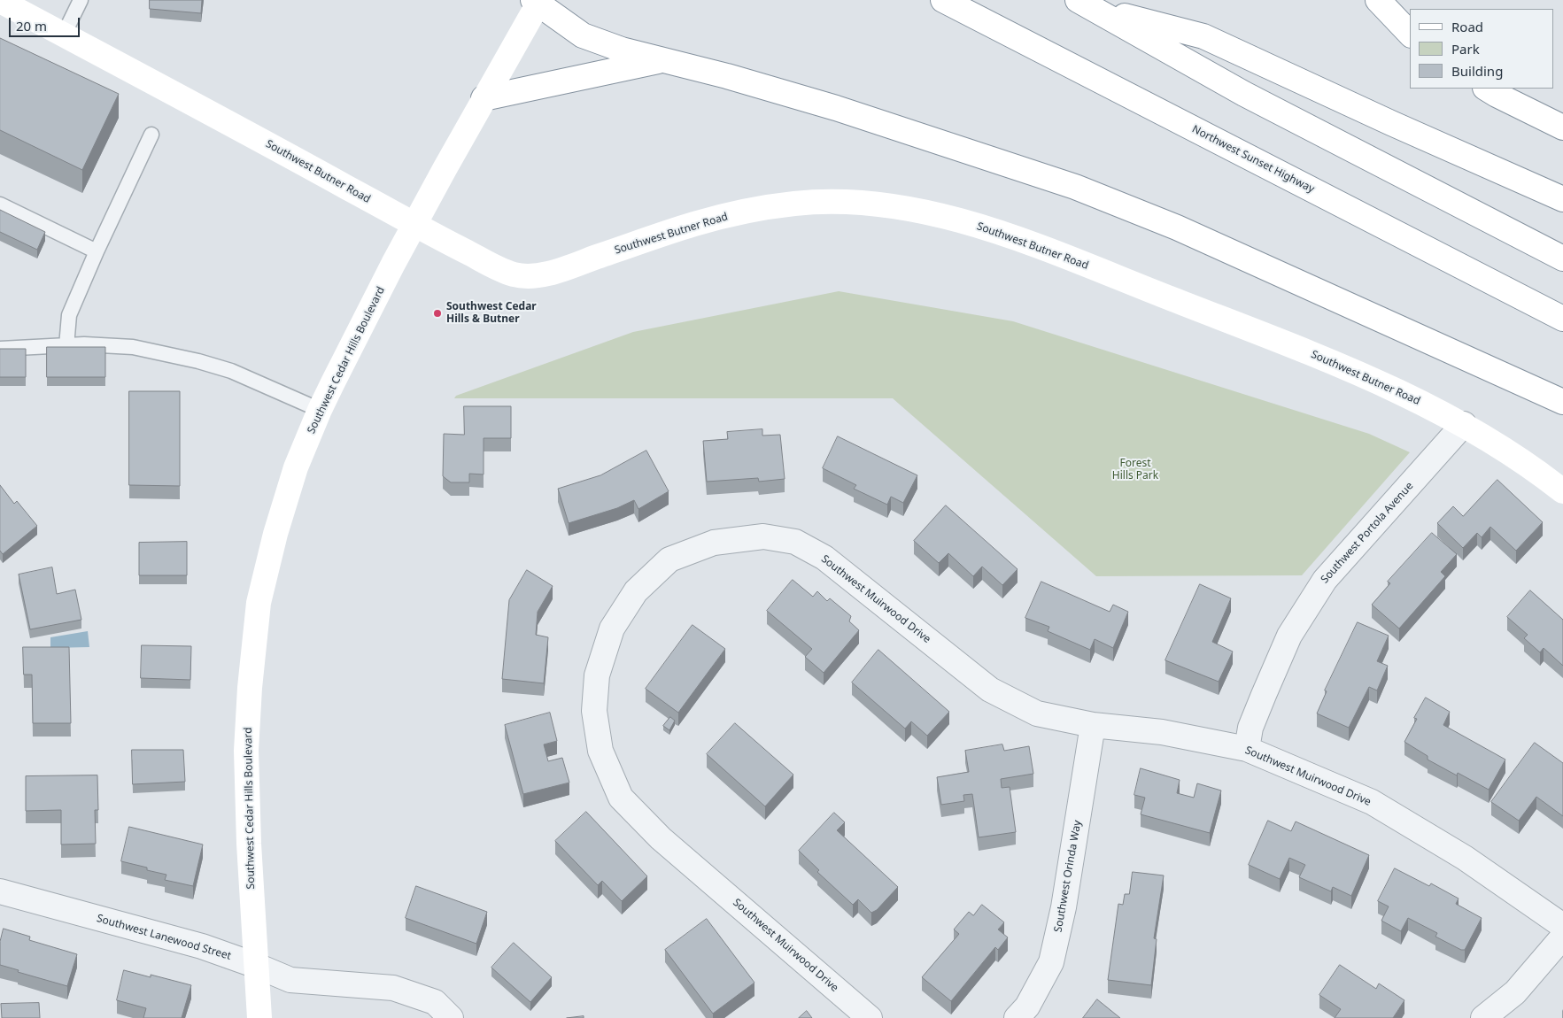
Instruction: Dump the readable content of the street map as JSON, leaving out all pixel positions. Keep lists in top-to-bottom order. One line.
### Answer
{"streets":{"main road":["Northwest Sunset Highway","Southwest Butner Road","Southwest Cedar Hills Boulevard"],"street":["Southwest Portola Avenue","Southwest Muirwood Drive","Southwest Orinda Way","Southwest Lanewood Street"]},"crossings":[["Southwest Butner Road","Southwest Cedar Hills Boulevard"],["Southwest Butner Road","Southwest Portola Avenue"],["Southwest Cedar Hills Boulevard","Southwest Lanewood Street"],["Southwest Portola Avenue","Southwest Muirwood Drive"],["Southwest Muirwood Drive","Southwest Orinda Way"]],"parks":["Forest Hills Park"],"places":["Southwest Cedar Hills & Butner"],"legend":["Road","Park","Building"],"scale_bar":"20 m"}
